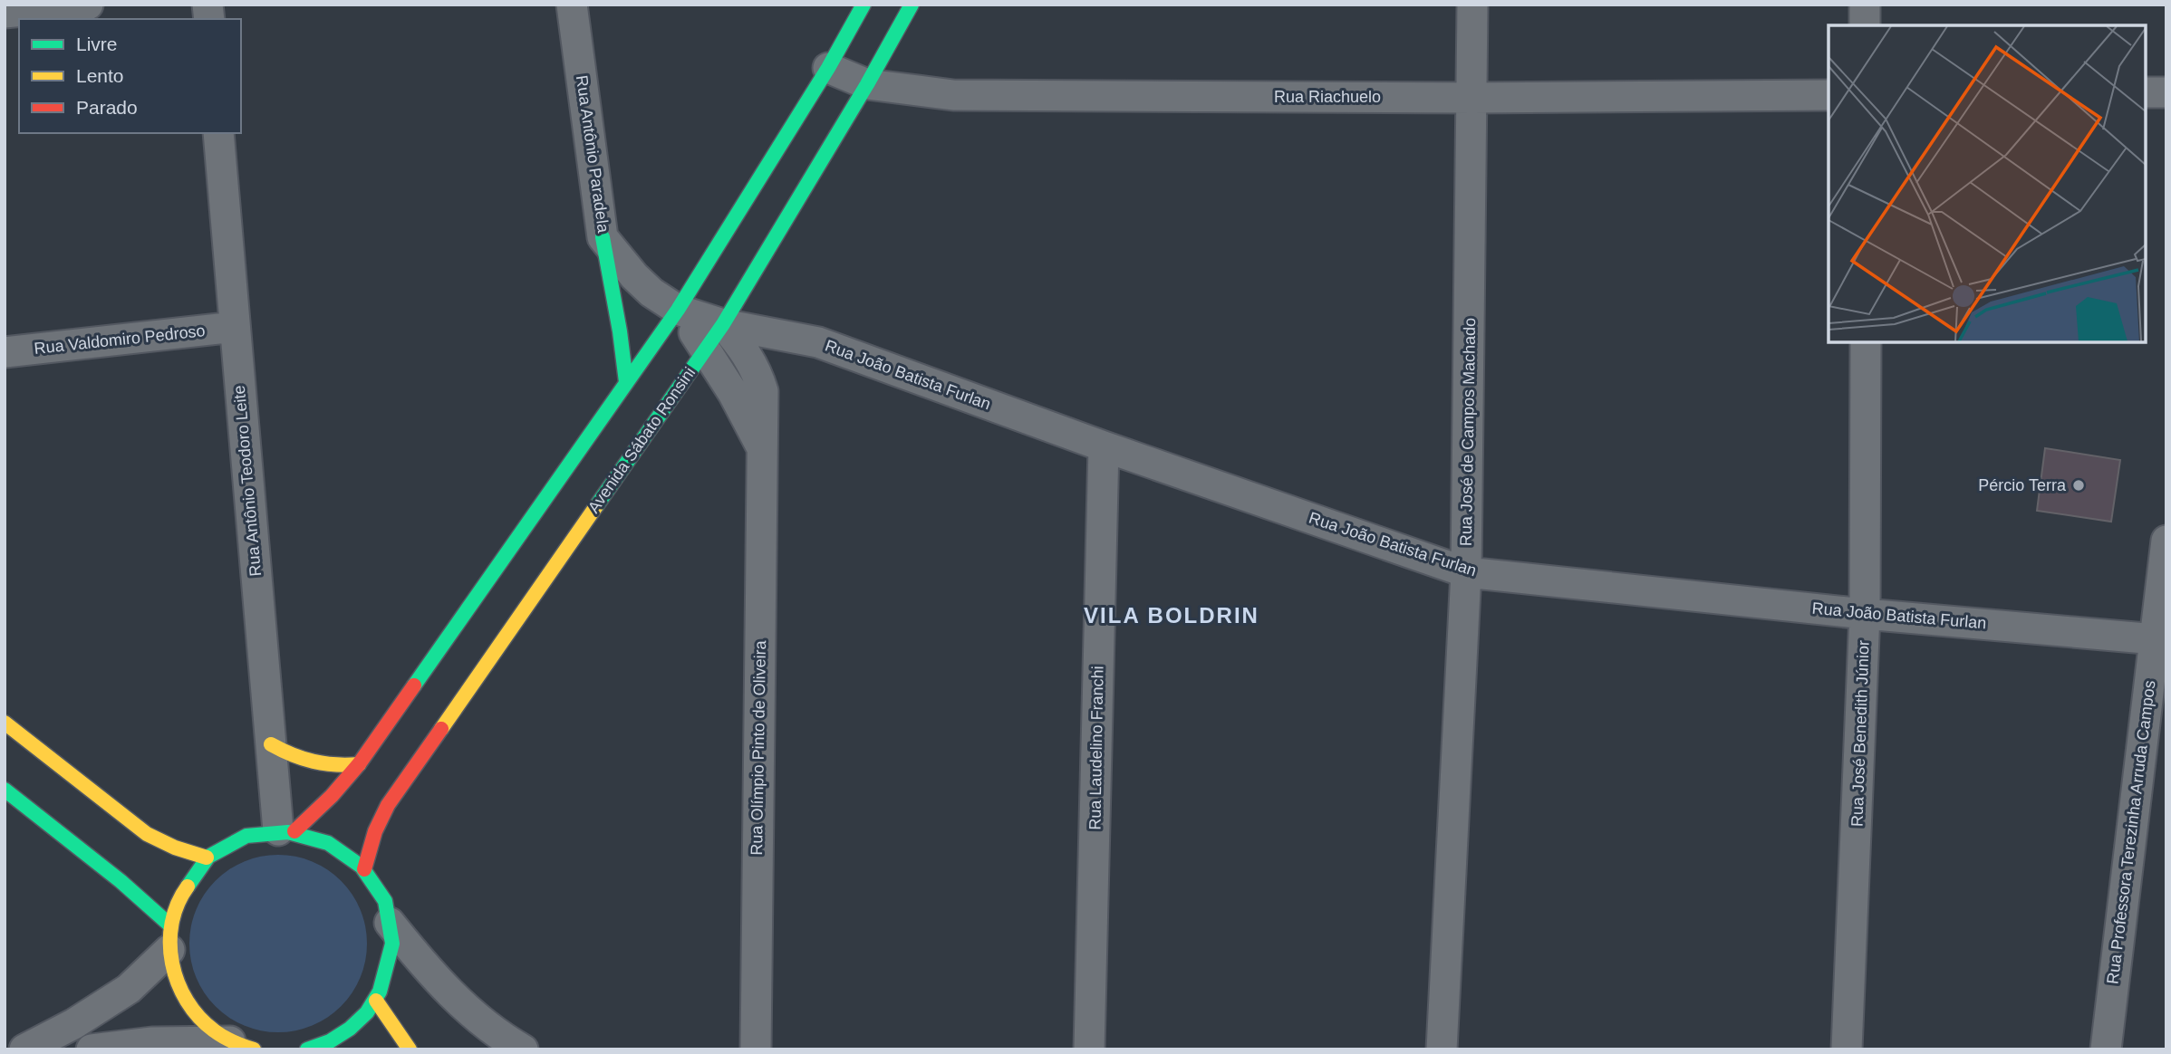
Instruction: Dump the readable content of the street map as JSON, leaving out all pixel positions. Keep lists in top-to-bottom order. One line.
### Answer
{"streets":{"street":["Rua Riachuelo","Rua Antônio Paradela","Rua Valdomiro Pedroso","Rua João Batista Furlan","Rua José de Campos Machado","Avenida Sábato Ronsini","Rua Antônio Teodoro Leite","Rua José Benedith Júnior","Rua Olímpio Pinto de Oliveira","Rua Laudelino Franchi","Rua Professora Terezinha Arruda Campos"]},"crossings":[["Rua Riachuelo","Rua José de Campos Machado"],["Rua Riachuelo","Avenida Sábato Ronsini"],["Rua Antônio Paradela","Rua João Batista Furlan"],["Rua Antônio Paradela","Rua Olímpio Pinto de Oliveira"],["Rua Valdomiro Pedroso","Rua Antônio Teodoro Leite"],["Rua João Batista Furlan","Rua José de Campos Machado"],["Rua João Batista Furlan","Avenida Sábato Ronsini"],["Rua João Batista Furlan","Rua José Benedith Júnior"],["Rua João Batista Furlan","Rua Olímpio Pinto de Oliveira"],["Rua João Batista Furlan","Rua Laudelino Franchi"],["Rua João Batista Furlan","Rua Professora Terezinha Arruda Campos"],["Avenida Sábato Ronsini","Rua Olímpio Pinto de Oliveira"]],"districts":["VILA BOLDRIN"],"places":["Pércio Terra"],"legend":["Livre","Lento","Parado"]}
